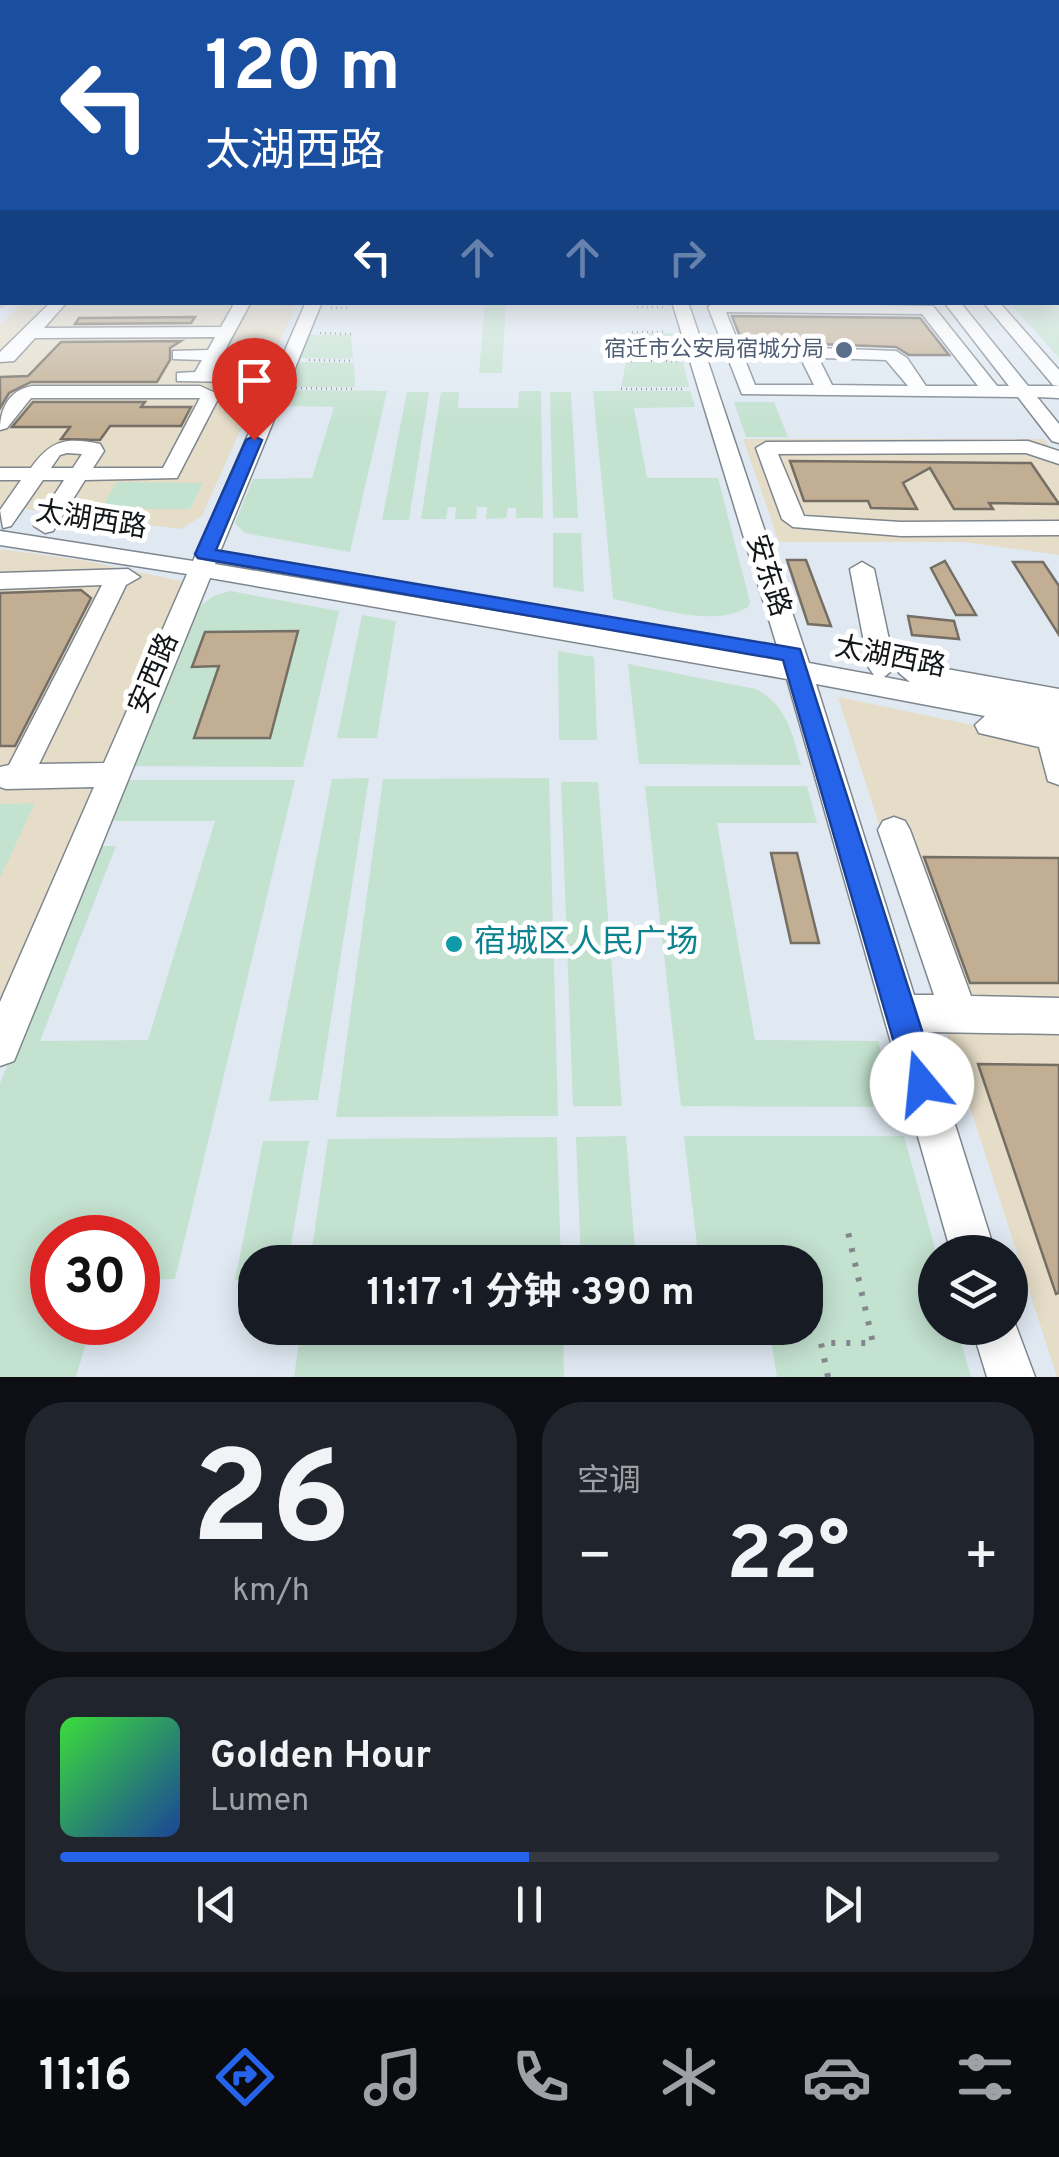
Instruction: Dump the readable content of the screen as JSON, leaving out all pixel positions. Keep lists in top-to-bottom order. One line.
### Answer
{"streets":{"street":["太湖西路","安东路","安西路"]},"crossings":[["太湖西路","安东路"],["太湖西路","安西路"]],"places":["宿迁市公安局宿城分局","宿城区人民广场"],"page":{"turn":["120 m","太湖西路"],"limit":"30","trip":"11:17 · 1 分钟 · 390 m","tile":[["26","km/h"],"空调"],"heat":["−","22°","+"],"song":["Golden Hour","Lumen"],"tabs":"11:16"}}
